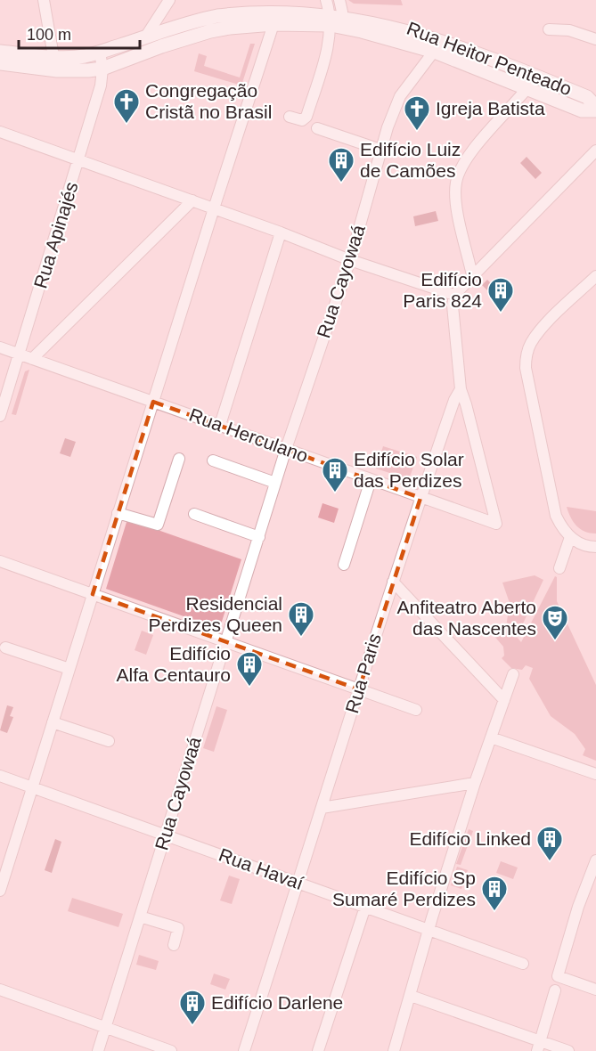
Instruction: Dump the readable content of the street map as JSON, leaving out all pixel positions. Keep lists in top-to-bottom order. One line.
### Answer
{"streets":{"main road":["Rua Heitor Penteado"],"street":["Rua Apinajés","Rua Cayowaá","Rua Herculano","Rua Paris","Rua Havaí"]},"crossings":[["Rua Heitor Penteado","Rua Apinajés"],["Rua Heitor Penteado","Rua Cayowaá"],["Rua Apinajés","Rua Herculano"],["Rua Cayowaá","Rua Herculano"],["Rua Cayowaá","Rua Havaí"],["Rua Herculano","Rua Paris"],["Rua Paris","Rua Havaí"]],"places":{"church":["Congregação Cristã no Brasil","Igreja Batista"],"building":["Edifício Luiz de Camões","Edifício Paris 824","Edifício Solar das Perdizes","Residencial Perdizes Queen","Edifício Alfa Centauro","Edifício Linked","Edifício Sp Sumaré Perdizes","Edifício Darlene"],"theatre":["Anfiteatro Aberto das Nascentes"]},"scale_bar":"100 m"}
